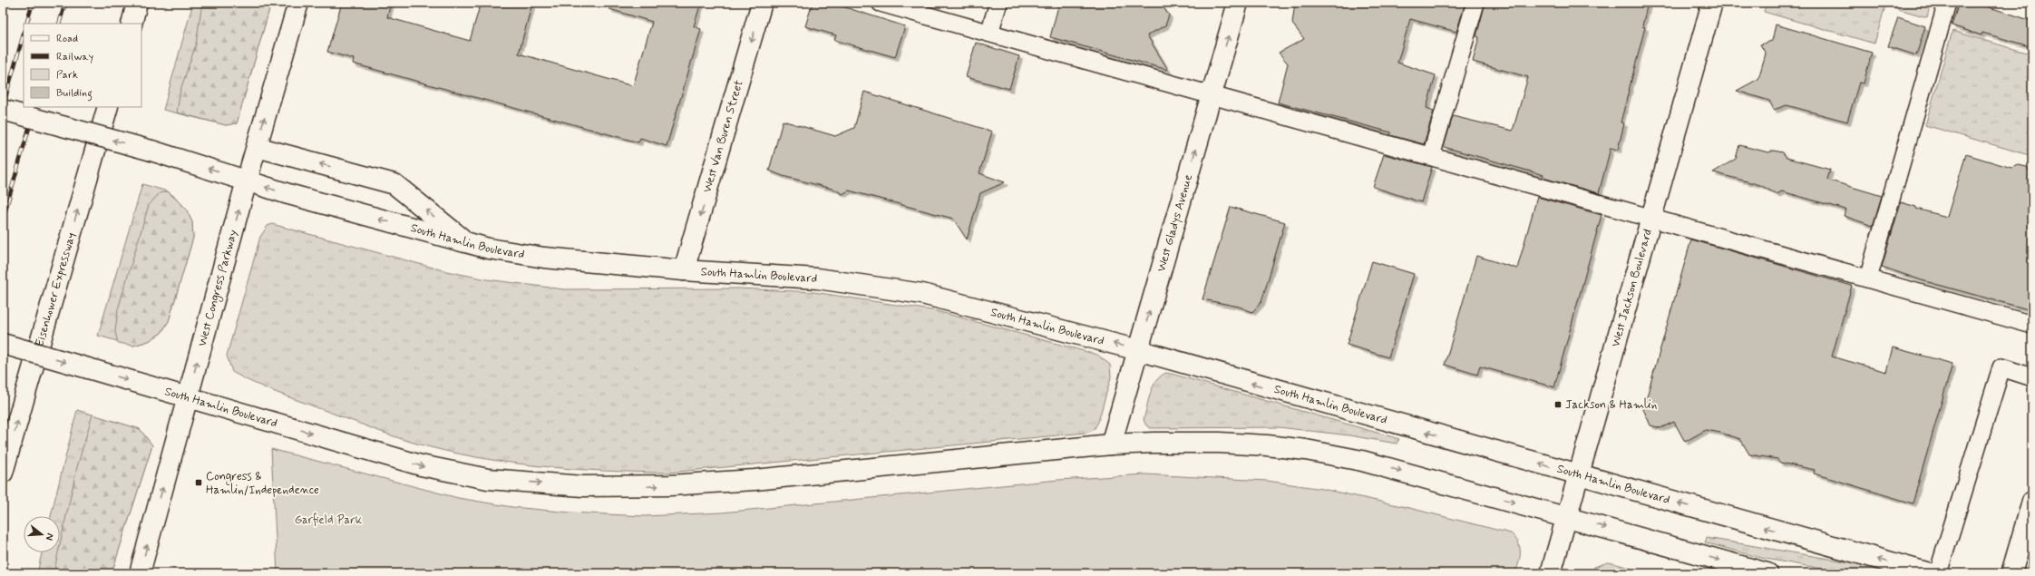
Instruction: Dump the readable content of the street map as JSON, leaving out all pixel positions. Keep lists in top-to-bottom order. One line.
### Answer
{"streets":{"main road":["West Van Buren Street","West Gladys Avenue","South Hamlin Boulevard","West Congress Parkway","West Jackson Boulevard","Eisenhower Expressway"]},"crossings":[["West Van Buren Street","South Hamlin Boulevard"],["West Gladys Avenue","South Hamlin Boulevard"],["South Hamlin Boulevard","West Congress Parkway"],["South Hamlin Boulevard","West Jackson Boulevard"]],"one_way":["West Van Buren Street","West Gladys Avenue","West Congress Parkway","Eisenhower Expressway"],"parks":["Garfield Park"],"places":{"transit":["Jackson & Hamlin","Congress & Hamlin/Independence"]},"legend":["Road","Railway","Park","Building"],"north":"right"}
